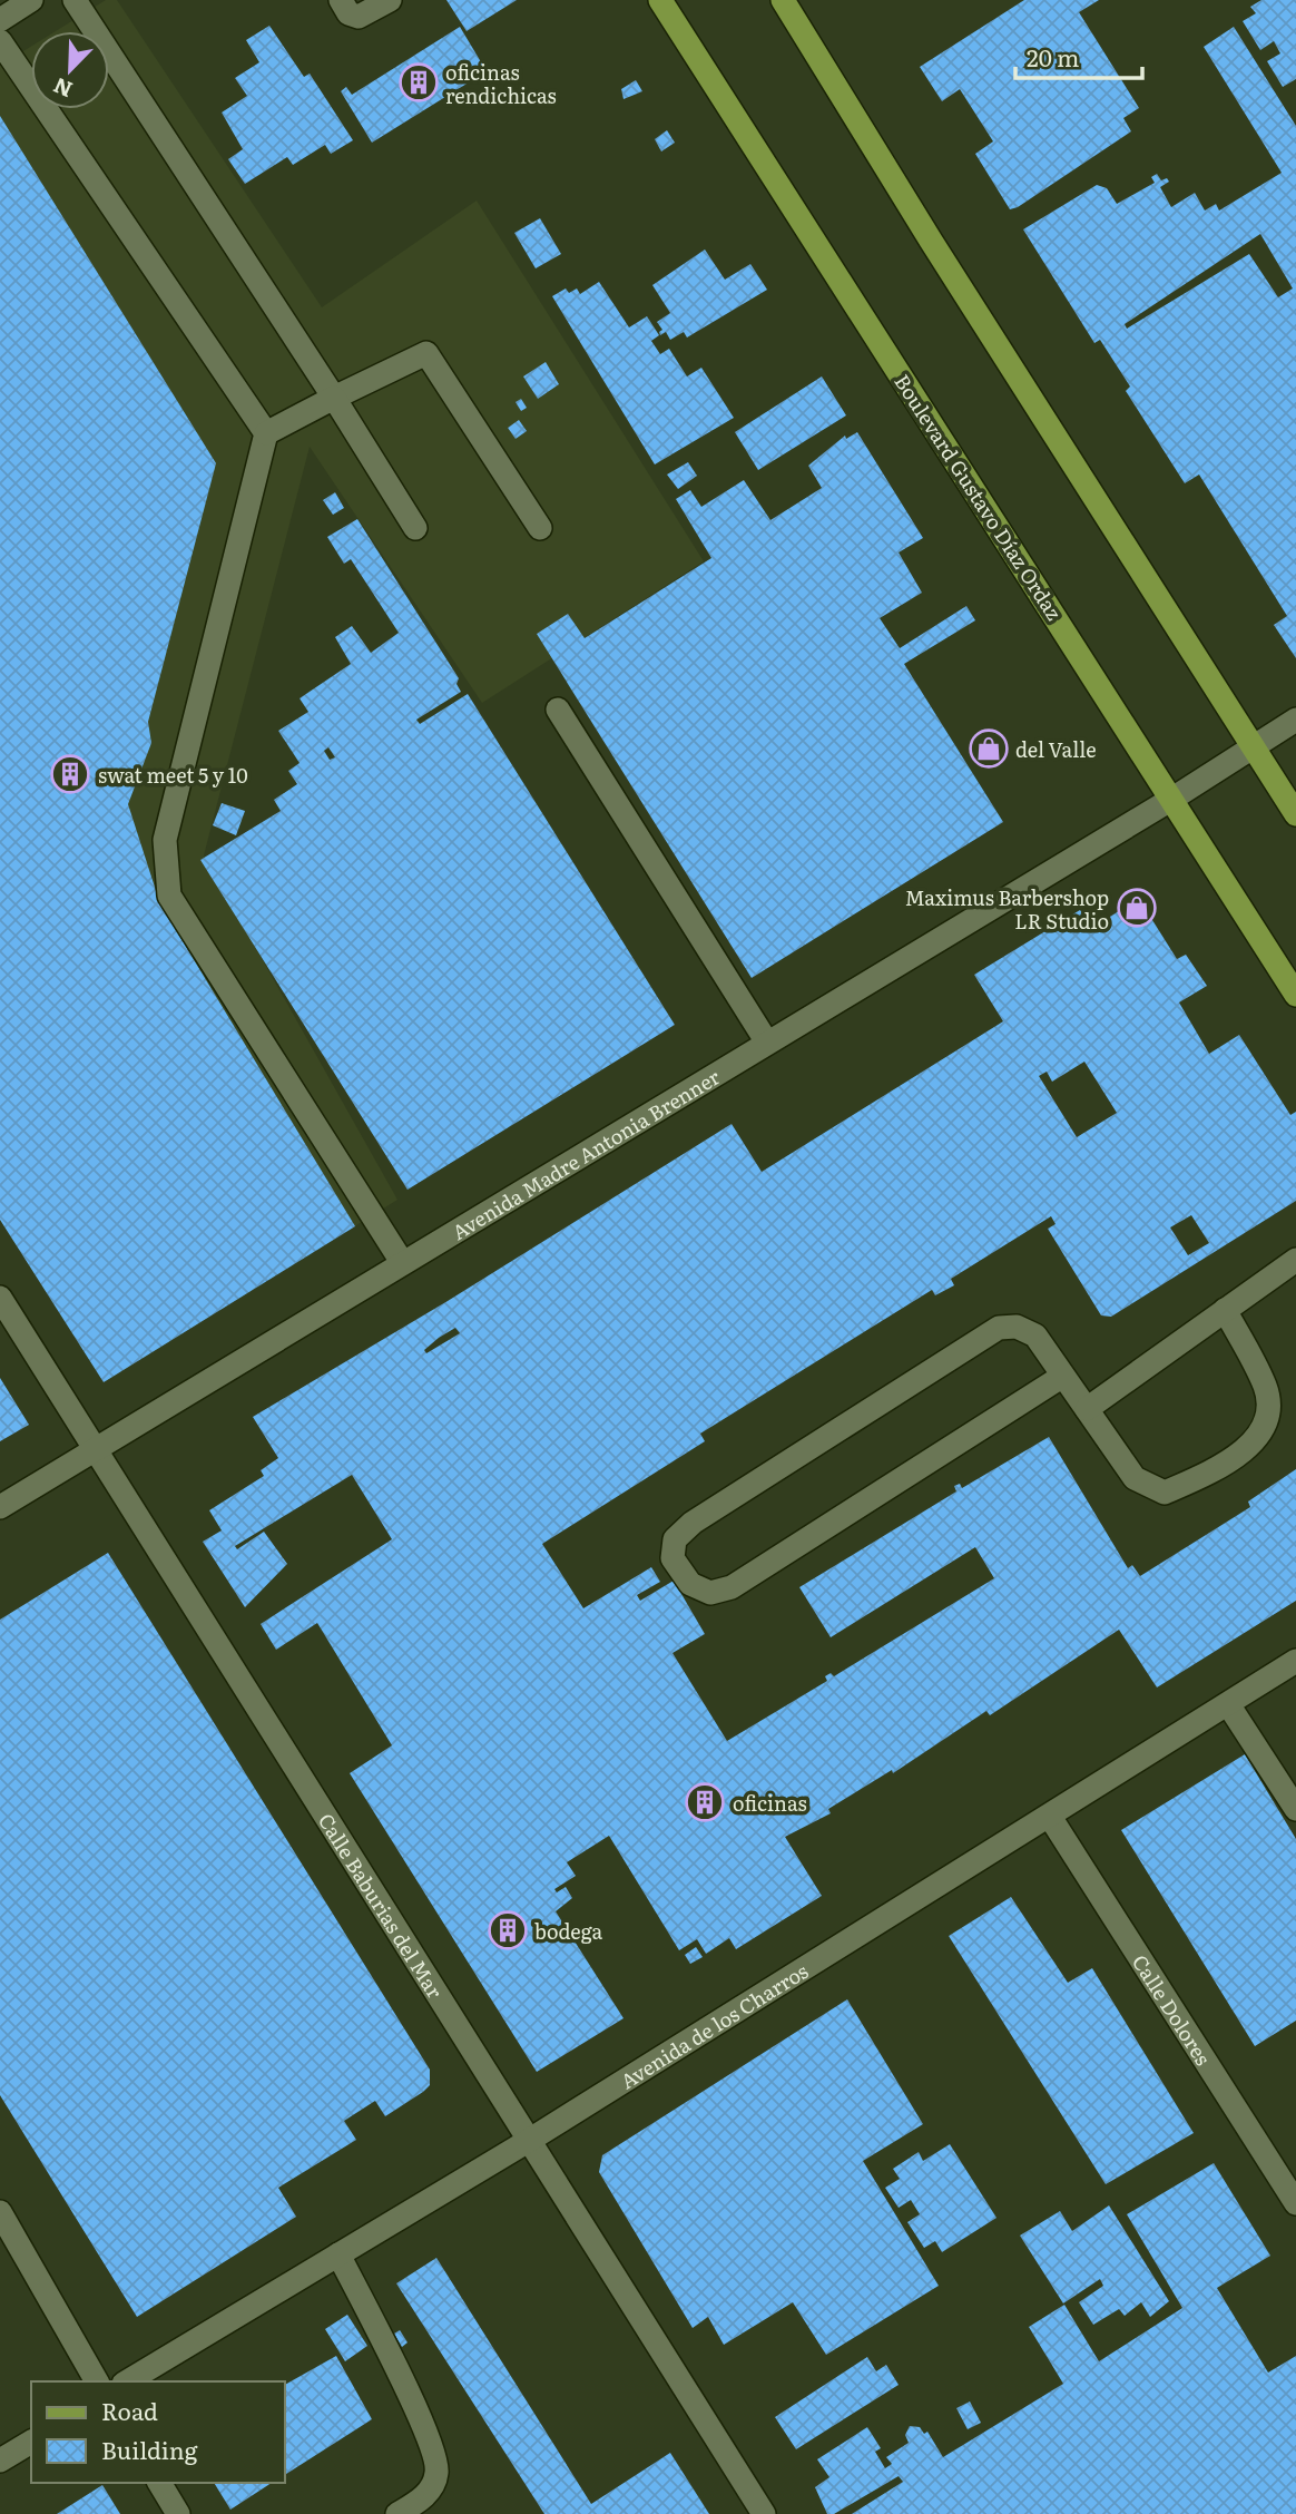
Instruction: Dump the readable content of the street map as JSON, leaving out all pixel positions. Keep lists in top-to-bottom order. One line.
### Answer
{"streets":{"main road":["Boulevard Gustavo Díaz Ordaz"],"street":["Avenida Madre Antonia Brenner","Calle Baburias del Mar","Calle Dolores","Avenida de los Charros"]},"crossings":[["Boulevard Gustavo Díaz Ordaz","Avenida Madre Antonia Brenner"],["Avenida Madre Antonia Brenner","Calle Baburias del Mar"],["Calle Baburias del Mar","Avenida de los Charros"],["Calle Dolores","Avenida de los Charros"]],"places":{"building":["oficinas rendichicas","swat meet 5 y 10","oficinas","bodega"],"shop":["del Valle","Maximus Barbershop LR Studio"]},"legend":["Road","Building"],"scale_bar":"20 m","north":"bottom left"}
